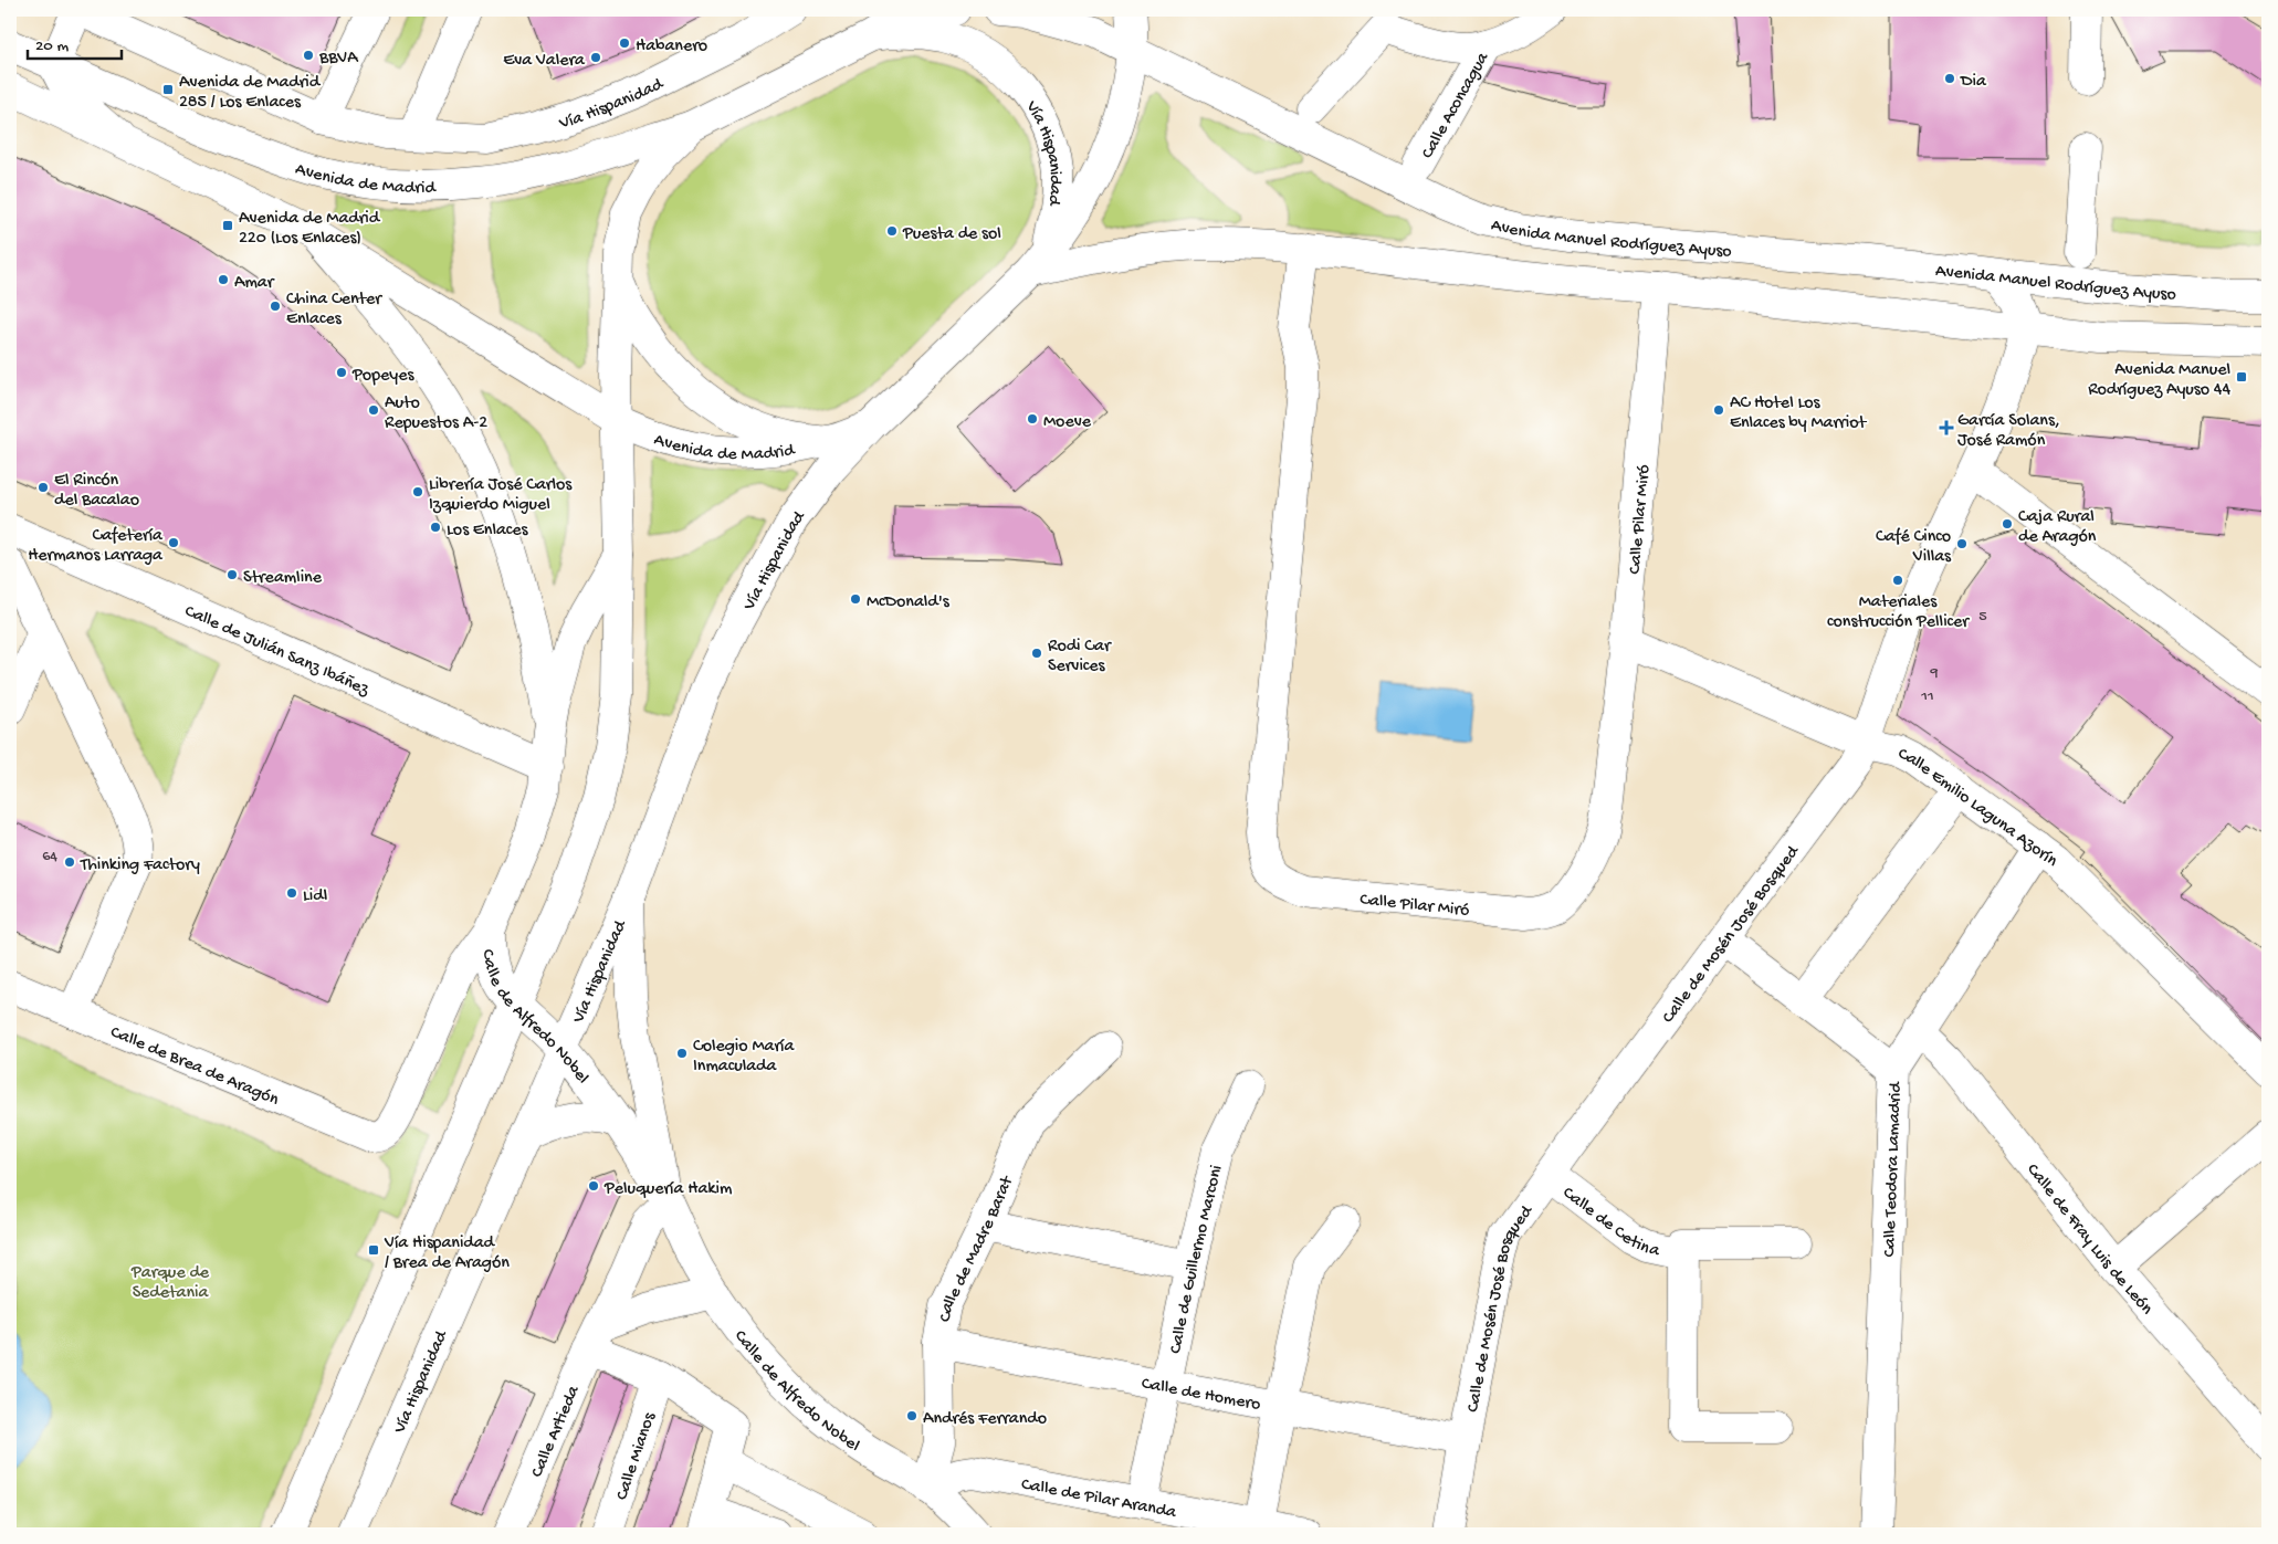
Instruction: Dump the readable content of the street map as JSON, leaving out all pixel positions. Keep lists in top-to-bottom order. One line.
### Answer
{"streets":{"main road":["Vía Hispanidad","Calle Aconcagua","Avenida de Madrid","Avenida Manuel Rodríguez Ayuso","Calle Pilar Miró","Calle de Julián Sanz Ibáñez","Calle Emilio Laguna Azorín","Calle de Mosén José Bosqued","Calle de Alfredo Nobel","Calle de Brea de Aragón","Calle Teodora Lamadrid","Calle de Cetina","Calle de Fray Luis de León","Calle de Madre Barat","Calle de Guillermo Marconi","Calle de Homero","Calle Artieda","Calle Mianos","Calle de Pilar Aranda"]},"crossings":[["Vía Hispanidad","Avenida de Madrid"],["Vía Hispanidad","Avenida Manuel Rodríguez Ayuso"],["Vía Hispanidad","Calle de Alfredo Nobel"],["Calle Pilar Miró","Calle Emilio Laguna Azorín"],["Calle Emilio Laguna Azorín","Calle de Mosén José Bosqued"],["Calle Emilio Laguna Azorín","Calle Teodora Lamadrid"],["Calle de Mosén José Bosqued","Calle de Cetina"],["Calle de Mosén José Bosqued","Calle de Homero"],["Calle de Alfredo Nobel","Calle de Brea de Aragón"],["Calle de Alfredo Nobel","Calle de Madre Barat"],["Calle de Alfredo Nobel","Calle Artieda"],["Calle de Alfredo Nobel","Calle de Pilar Aranda"],["Calle Teodora Lamadrid","Calle de Fray Luis de León"],["Calle de Madre Barat","Calle de Homero"],["Calle de Madre Barat","Calle de Pilar Aranda"],["Calle de Guillermo Marconi","Calle de Homero"],["Calle de Guillermo Marconi","Calle de Pilar Aranda"]],"parks":["Parque de Sedetania"],"places":{"other":["Habanero","BBVA","Eva Valera","Dia","Puesta de sol","Amar","China Center Enlaces","Popeyes","Auto Repuestos A-2","AC Hotel Los Enlaces by Marriot","Moeve","El Rincón del Bacalao","Librería José Carlos Izquierdo Miguel","Caja Rural de Aragón","Los Enlaces","Cafetería Hermanos Larraga","Café Cinco Villas","Streamline","Materiales construcción Pellicer","McDonald's","Rodi Car Services","Thinking Factory","Lidl","Colegio María Inmaculada","Peluquería Hakim","Andrés Ferrando"],"transit":["Avenida de Madrid 285 / Los Enlaces","Avenida de Madrid 220 (Los Enlaces)","Avenida Manuel Rodríguez Ayuso 44","Vía Hispanidad / Brea de Aragón"],"health":["García Solans, José Ramón"]},"house_numbers":["5","9","11","64"],"scale_bar":"20 m"}
